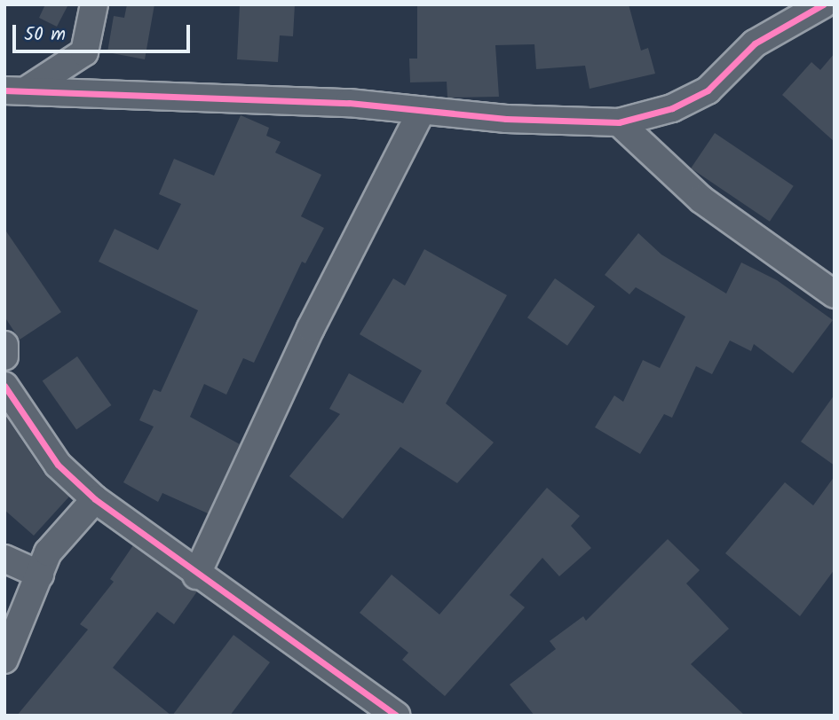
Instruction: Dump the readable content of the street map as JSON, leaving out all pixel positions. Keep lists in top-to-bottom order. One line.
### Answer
{"scale_bar":"50 m"}
